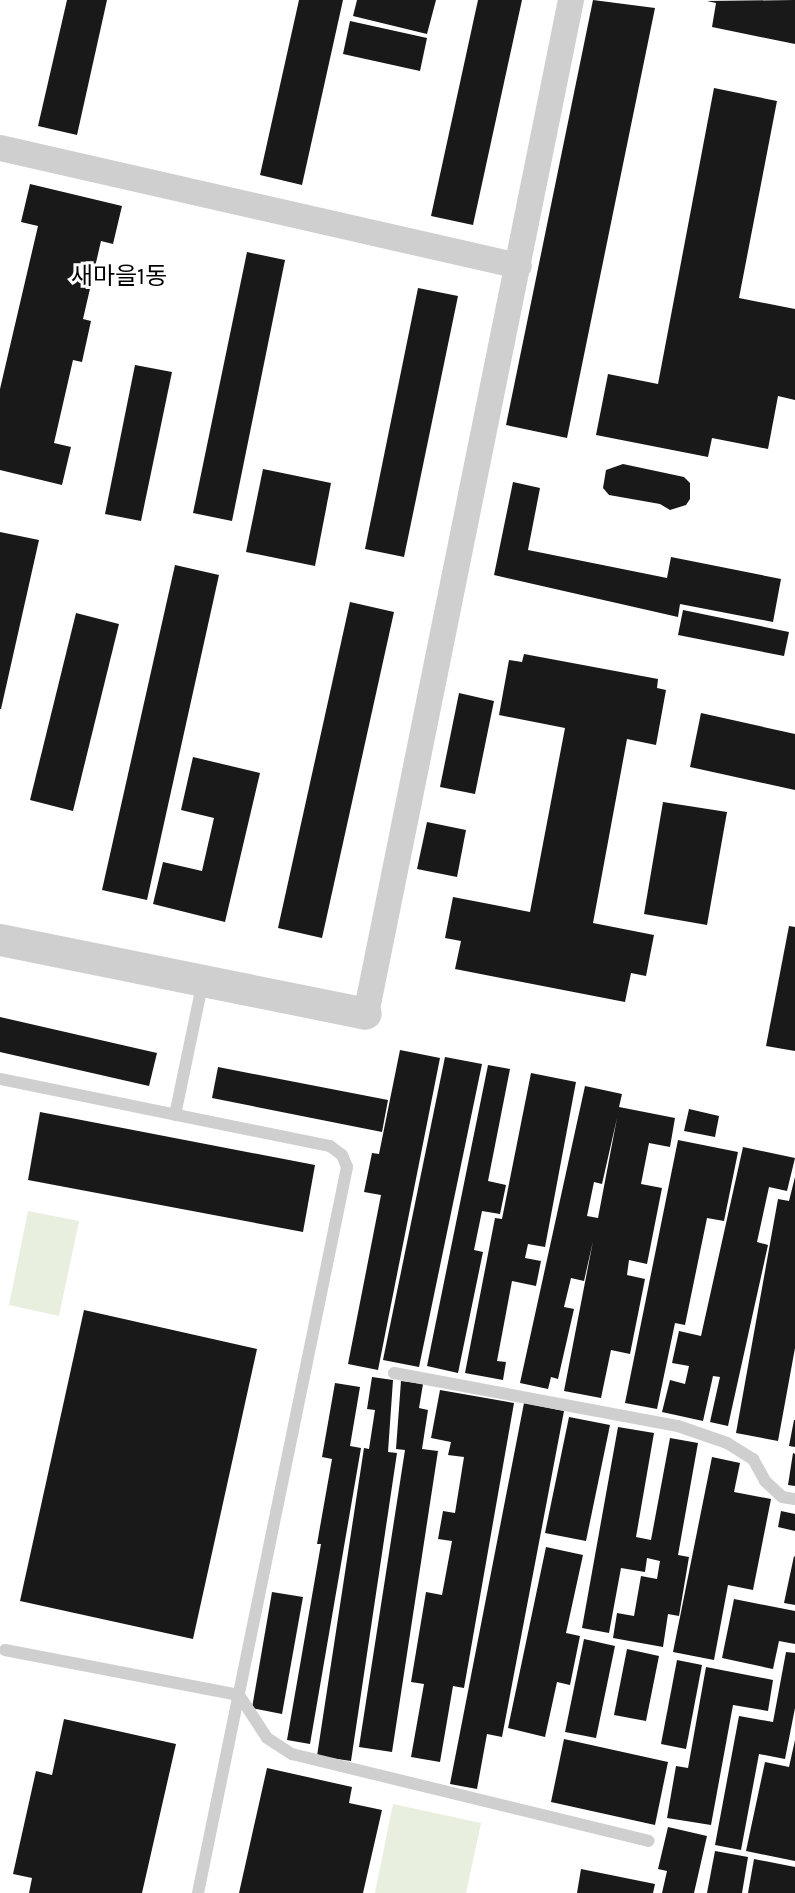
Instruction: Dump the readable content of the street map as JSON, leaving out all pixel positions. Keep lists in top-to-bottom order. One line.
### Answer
{"districts":["새마을1동"]}
